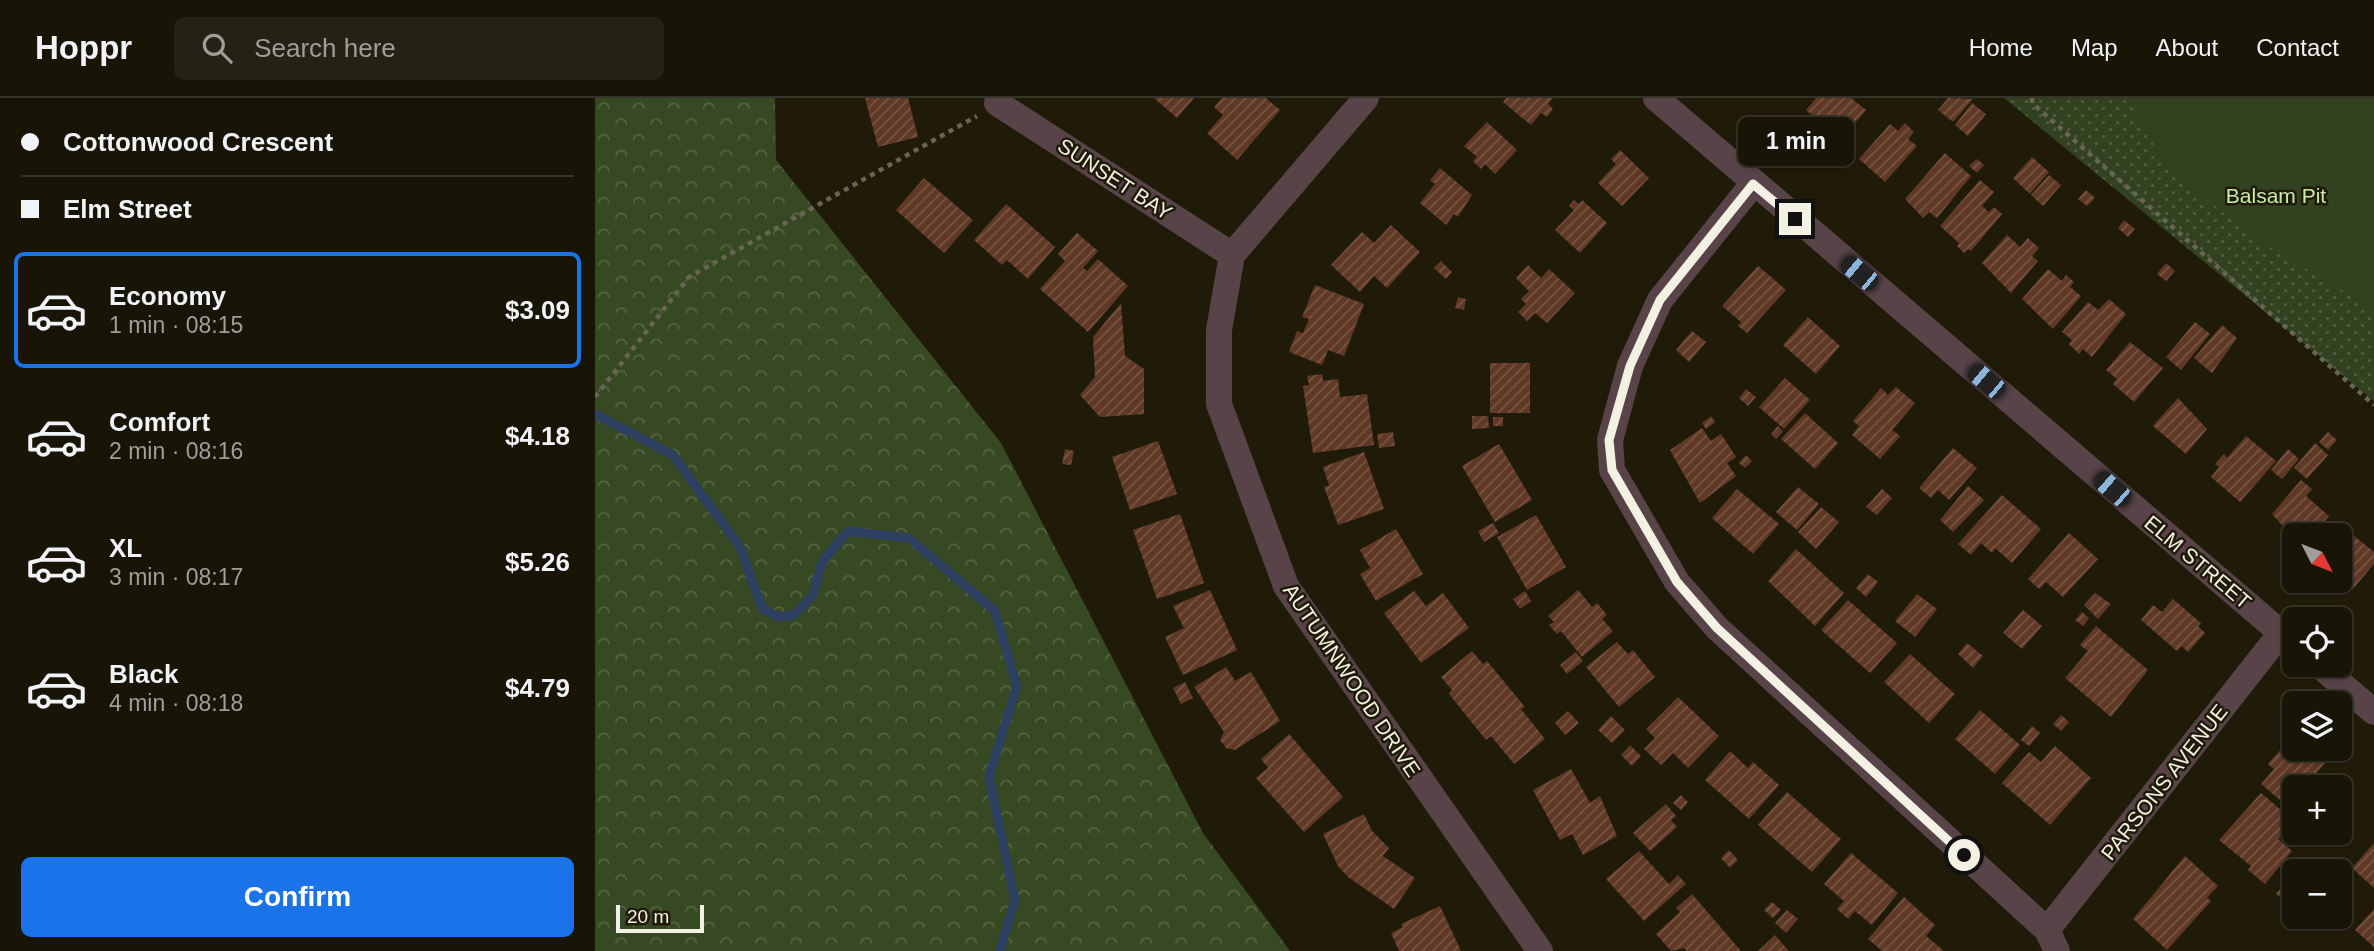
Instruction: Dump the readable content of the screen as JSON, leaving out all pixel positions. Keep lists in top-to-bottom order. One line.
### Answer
{"streets":{"street":["SUNSET BAY","ELM STREET","AUTUMNWOOD DRIVE","PARSONS AVENUE"]},"crossings":[["SUNSET BAY","AUTUMNWOOD DRIVE"]],"parks":["Balsam Pit"],"scale_bar":"20 m","north":"bottom right","page":{"header":"Hoppr","search":"Search here","nav":["Home","Map","About","Contact"],"banner":["Cottonwood Crescent","Elm Street"],"bubble":"1 min","list":[{"name":"Economy","note":"1 min · 08:15","value":"$3.09"},{"name":"Comfort","note":"2 min · 08:16","value":"$4.18"},{"name":"XL","note":"3 min · 08:17","value":"$5.26"},{"name":"Black","note":"4 min · 08:18","value":"$4.79"}],"map_buttons":["+","−"],"buttons":"Confirm","scale":"20 m"}}
